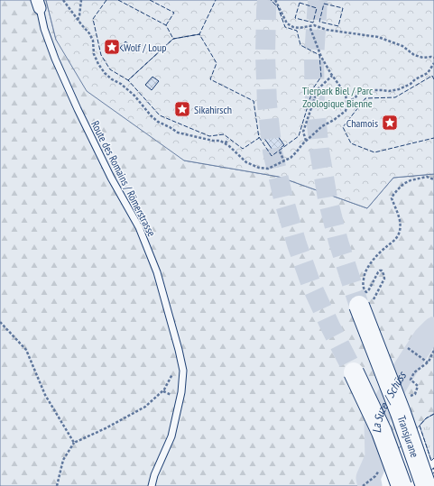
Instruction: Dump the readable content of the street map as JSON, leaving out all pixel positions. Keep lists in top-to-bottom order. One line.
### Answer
{"streets":{"highway":["Transjurane"],"lane":["Route des Romains / Römerstrasse"]},"water":["La Suze / Schüss"],"parks":["Tierpark Biel / Parc Zoologique Bienne"],"places":{"place":["Wolf / Loup","Sikahirsch","Chamois"]}}
